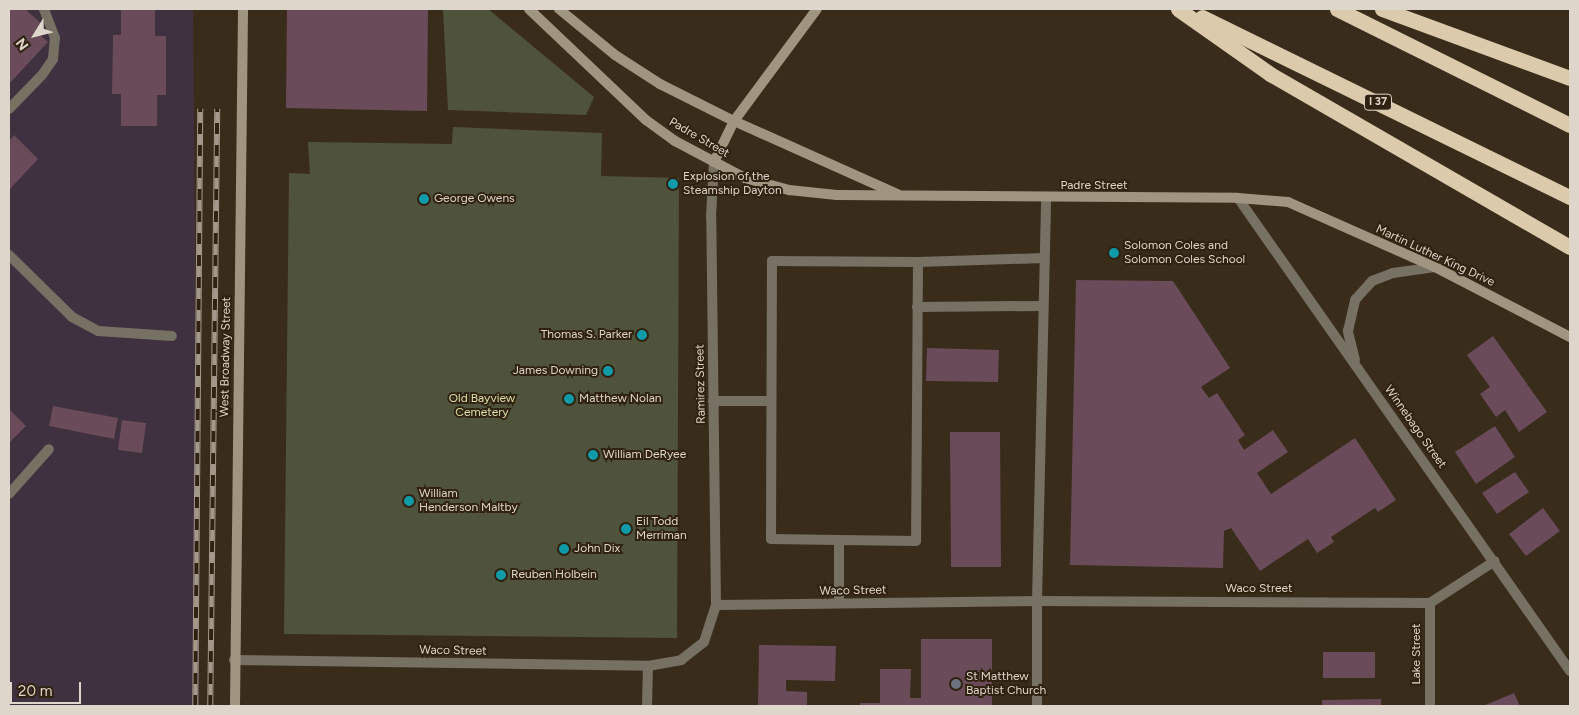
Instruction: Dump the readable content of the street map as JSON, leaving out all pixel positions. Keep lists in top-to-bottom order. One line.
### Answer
{"streets":{"highway":["I 37"],"main road":["Padre Street","Martin Luther King Drive","West Broadway Street"],"street":["Ramirez Street","Winnebago Street","Waco Street","Lake Street"]},"crossings":[["Padre Street","Martin Luther King Drive"],["Padre Street","Ramirez Street"],["Padre Street","Winnebago Street"],["West Broadway Street","Waco Street"],["Ramirez Street","Waco Street"],["Waco Street","Lake Street"]],"parks":["Old Bayview Cemetery"],"places":["Explosion of the Steamship Dayton","George Owens","Solomon Coles and Solomon Coles School","Thomas S. Parker","James Downing","Matthew Nolan","William DeRyee","William Henderson Maltby","Eil Todd Merriman","John Dix","Reuben Holbein","St Matthew Baptist Church"],"scale_bar":"20 m","north":"bottom left"}
